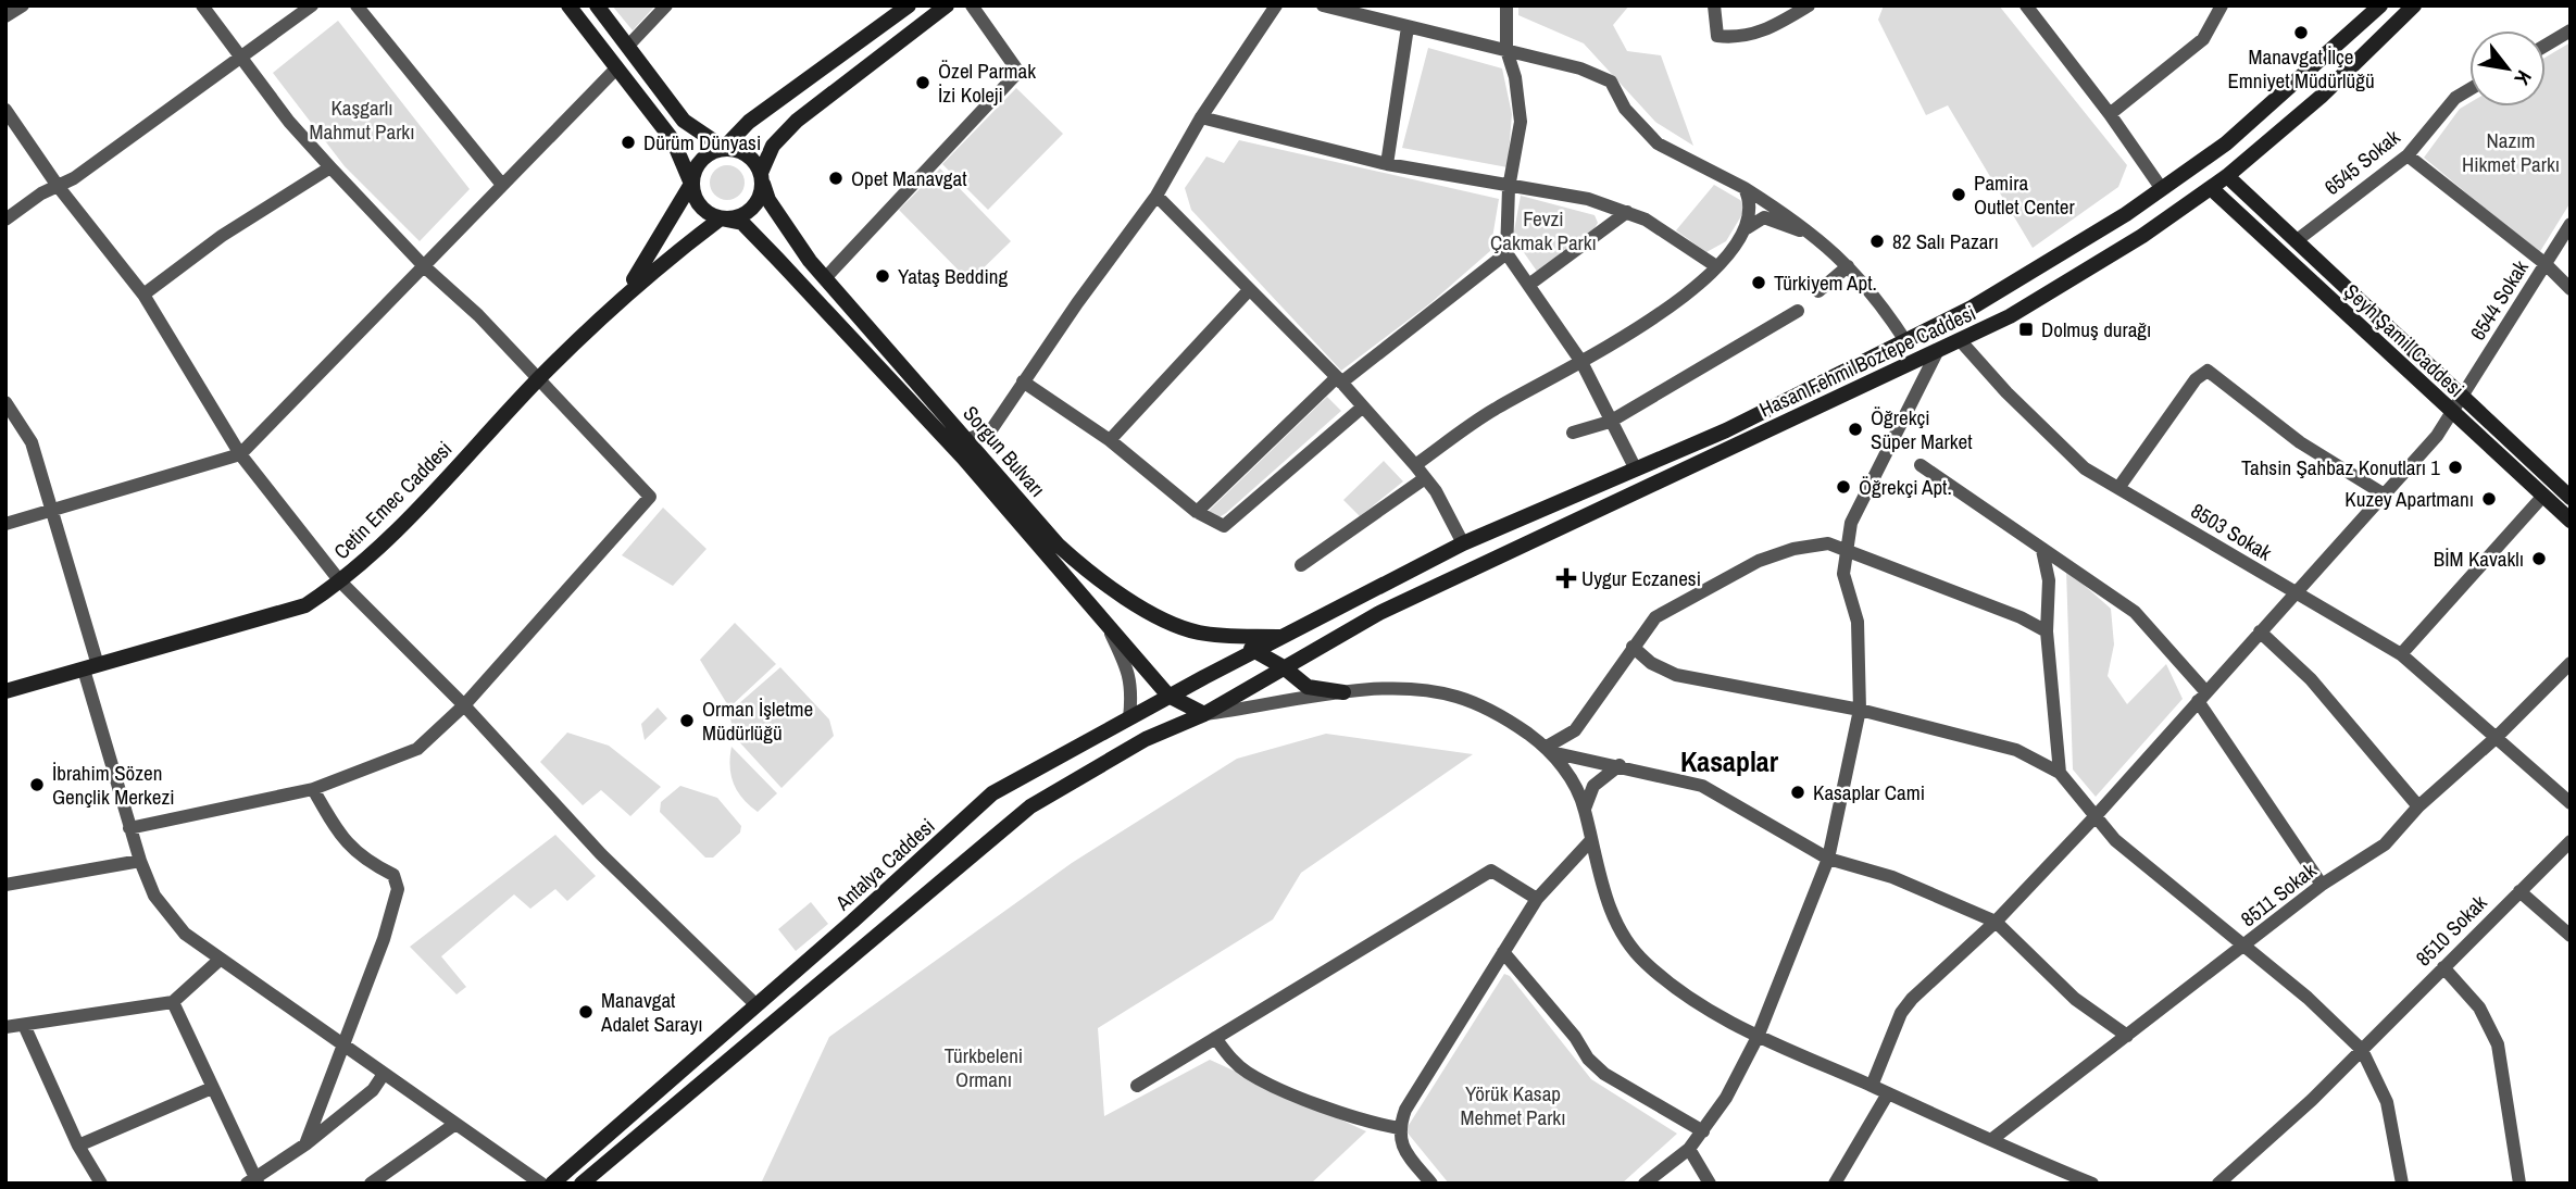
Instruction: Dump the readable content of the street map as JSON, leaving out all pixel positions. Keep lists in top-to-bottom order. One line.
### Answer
{"streets":{"main road":["Şeyh Şamil Caddesi","Hasan Fehmi Boztepe Caddesi","Sorgun Bulvarı","Cetin Emec Caddesi","Antalya Caddesi"],"street":["6545 Sokak","6544 Sokak","8503 Sokak","8511 Sokak","8510 Sokak"]},"crossings":[["6545 Sokak","Şeyh Şamil Caddesi"],["6544 Sokak","Şeyh Şamil Caddesi"],["6544 Sokak","8503 Sokak"],["Şeyh Şamil Caddesi","Hasan Fehmi Boztepe Caddesi"],["Hasan Fehmi Boztepe Caddesi","Sorgun Bulvarı"],["Hasan Fehmi Boztepe Caddesi","8503 Sokak"],["Hasan Fehmi Boztepe Caddesi","Antalya Caddesi"],["Sorgun Bulvarı","Antalya Caddesi"],["8503 Sokak","8511 Sokak"]],"districts":["Kasaplar"],"parks":["Kaşgarlı Mahmut Parkı","Nazım Hikmet Parkı","Fevzi Çakmak Parkı","Türkbeleni Ormanı","Yörük Kasap Mehmet Parkı"],"places":{"other":["Manavgat İlçe Emniyet Müdürlüğü","Özel Parmak İzi Koleji","Dürüm Dünyasi","Opet Manavgat","Pamira Outlet Center","82 Salı Pazarı","Yataş Bedding","Türkiyem Apt.","Öğrekçi Süper Market","Tahsin Şahbaz Konutları 1","Öğrekçi Apt.","Kuzey Apartmanı","BİM Kavaklı","Orman İşletme Müdürlüğü","İbrahim Sözen Gençlik Merkezi","Kasaplar Cami","Manavgat Adalet Sarayı"],"transit":["Dolmuş durağı"],"health":["Uygur Eczanesi"]},"north":"bottom right"}
